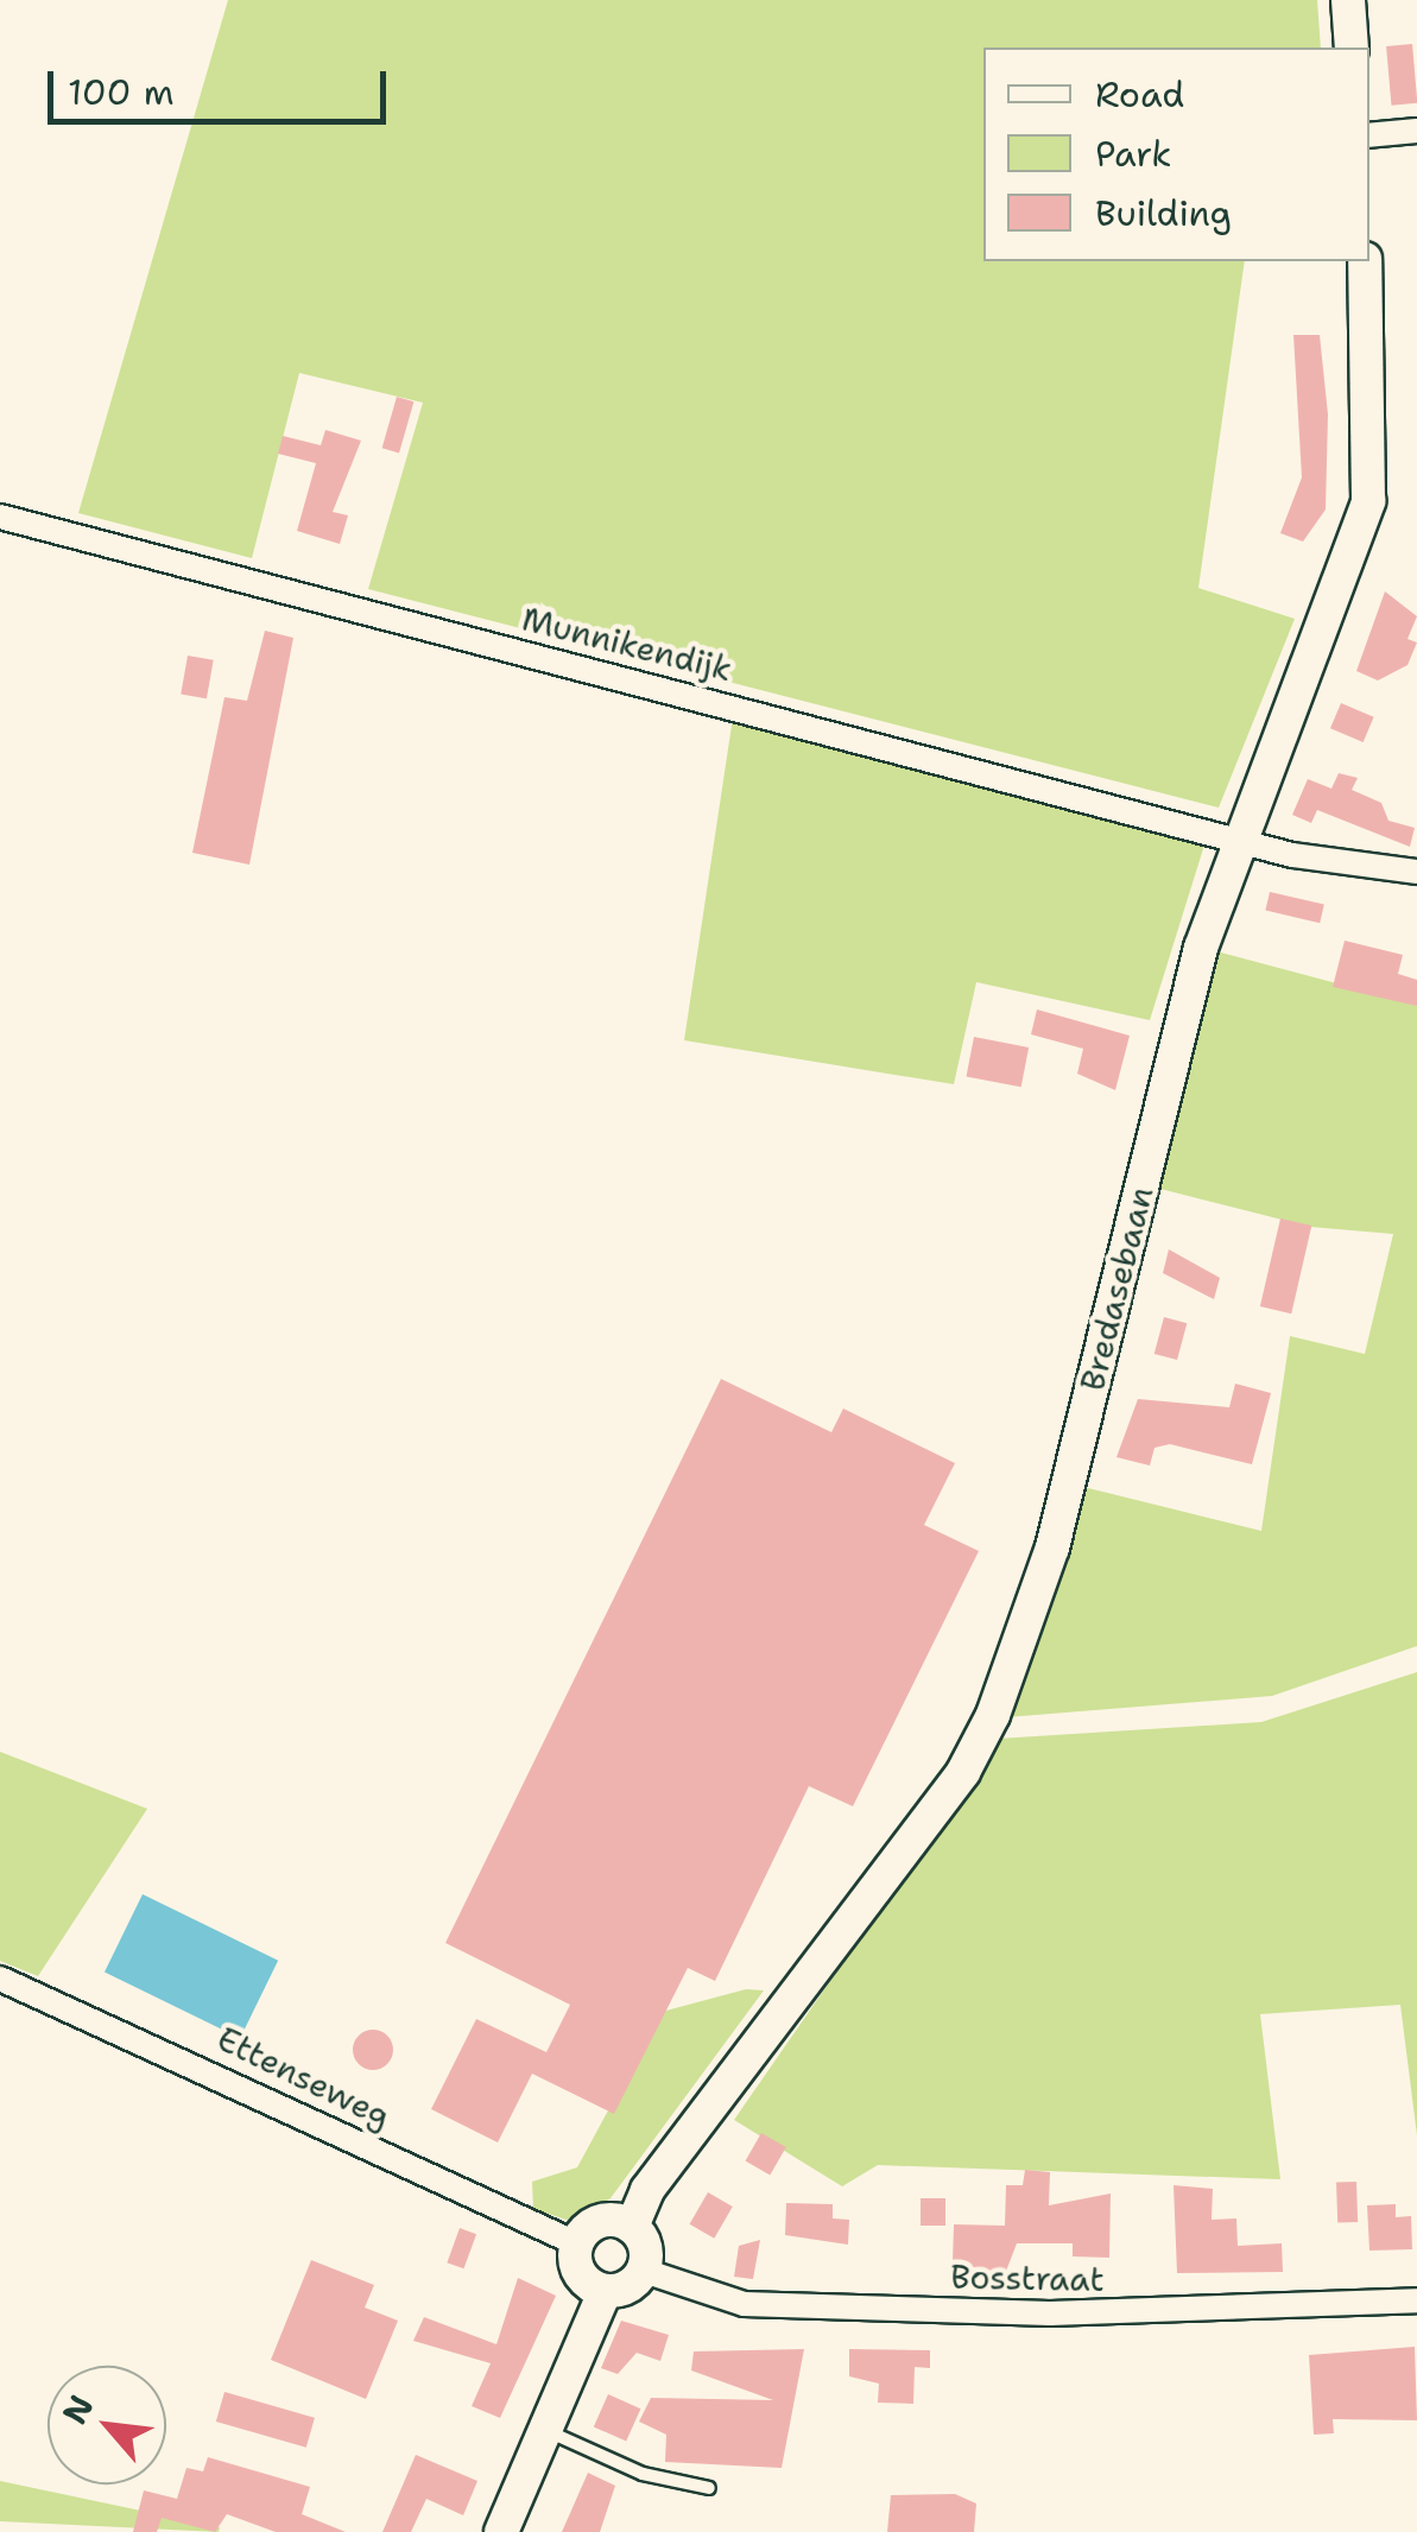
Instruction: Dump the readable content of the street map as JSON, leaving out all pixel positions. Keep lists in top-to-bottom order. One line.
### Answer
{"streets":{"street":["Munnikendijk","Bredasebaan","Ettenseweg","Bosstraat"]},"crossings":[["Munnikendijk","Bredasebaan"],["Bredasebaan","Ettenseweg"],["Bredasebaan","Bosstraat"],["Ettenseweg","Bosstraat"]],"legend":["Road","Park","Building"],"scale_bar":"100 m","north":"top left"}
